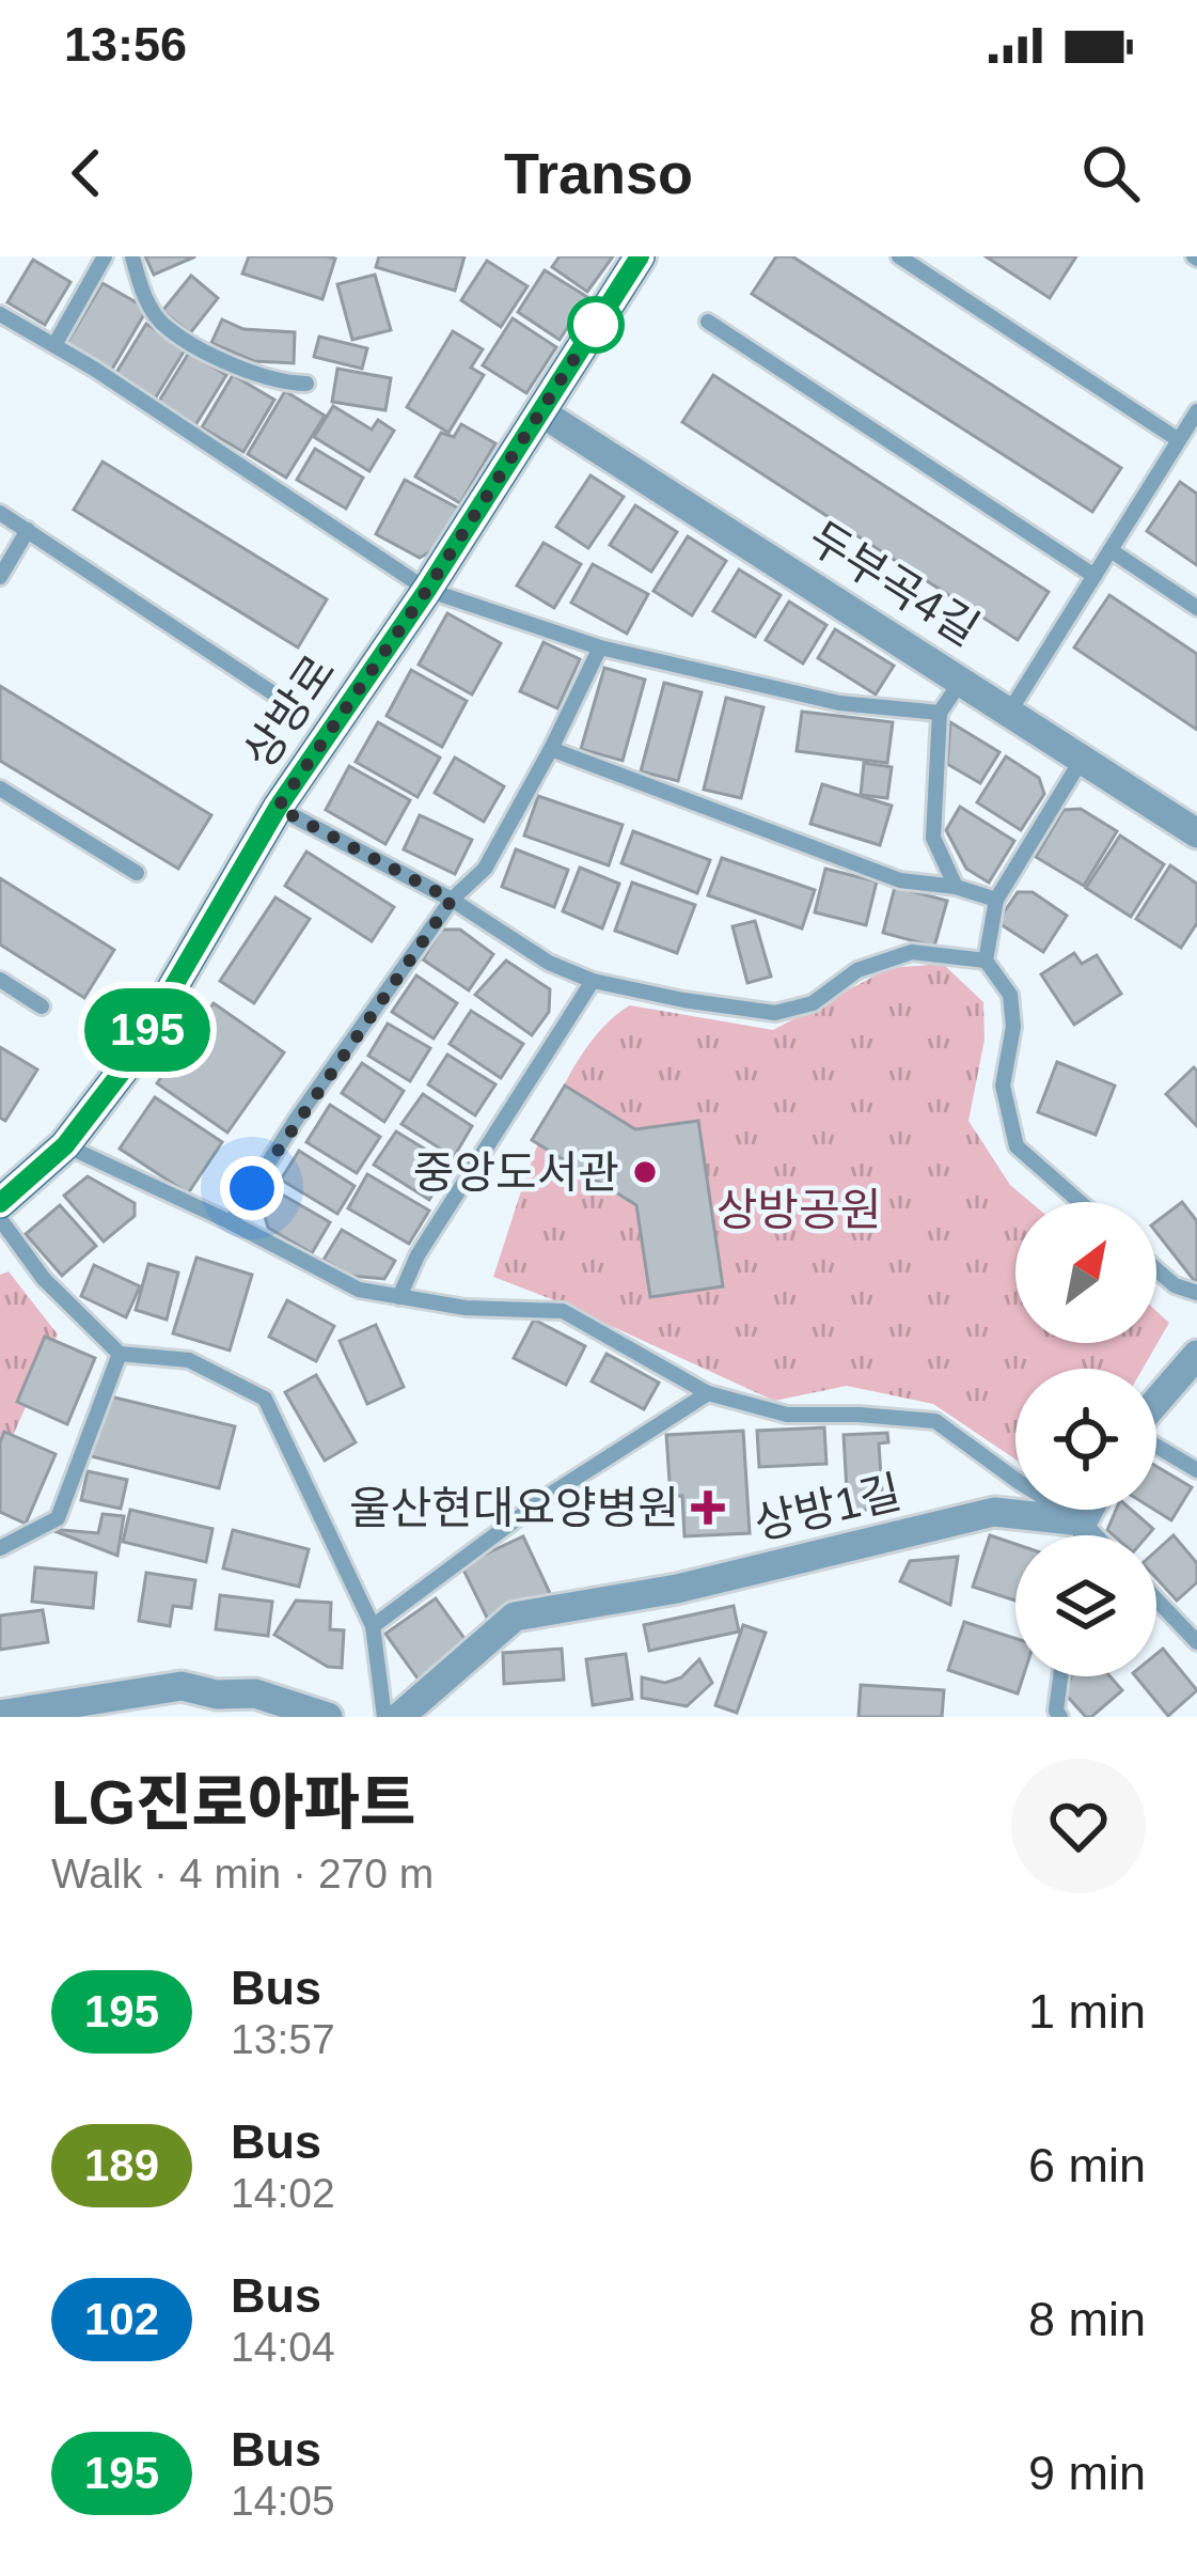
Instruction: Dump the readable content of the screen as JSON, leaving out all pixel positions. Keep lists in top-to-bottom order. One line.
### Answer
{"streets":{"street":["두부곡4길","상방로","상방1길"]},"crossings":[["두부곡4길","상방로"]],"parks":["상방공원"],"places":{"other":["중앙도서관"],"health":["울산현대요양병원"]},"lines":["bus line 195"],"north":"top right","page":{"status":"13:56","header":"Transo","on_map":"195","heading":["LG진로아파트","Walk · 4 min · 270 m"],"list":[{"mark":"195","name":"Bus","note":"13:57","value":"1 min"},{"mark":"189","name":"Bus","note":"14:02","value":"6 min"},{"mark":"102","name":"Bus","note":"14:04","value":"8 min"},{"mark":"195","name":"Bus","note":"14:05","value":"9 min"}]}}
